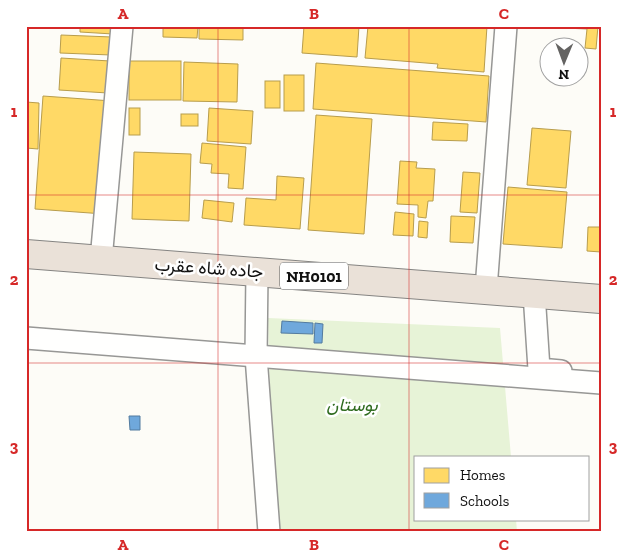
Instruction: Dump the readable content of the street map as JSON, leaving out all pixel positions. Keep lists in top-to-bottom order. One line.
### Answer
{"streets":{"highway":["جاده شاه عقرب","NH0101"]},"parks":["بوستان"],"legend":["Homes","Schools"],"north":"bottom","grid":{"columns":["A","B","C"],"rows":["1","2","3"]}}
